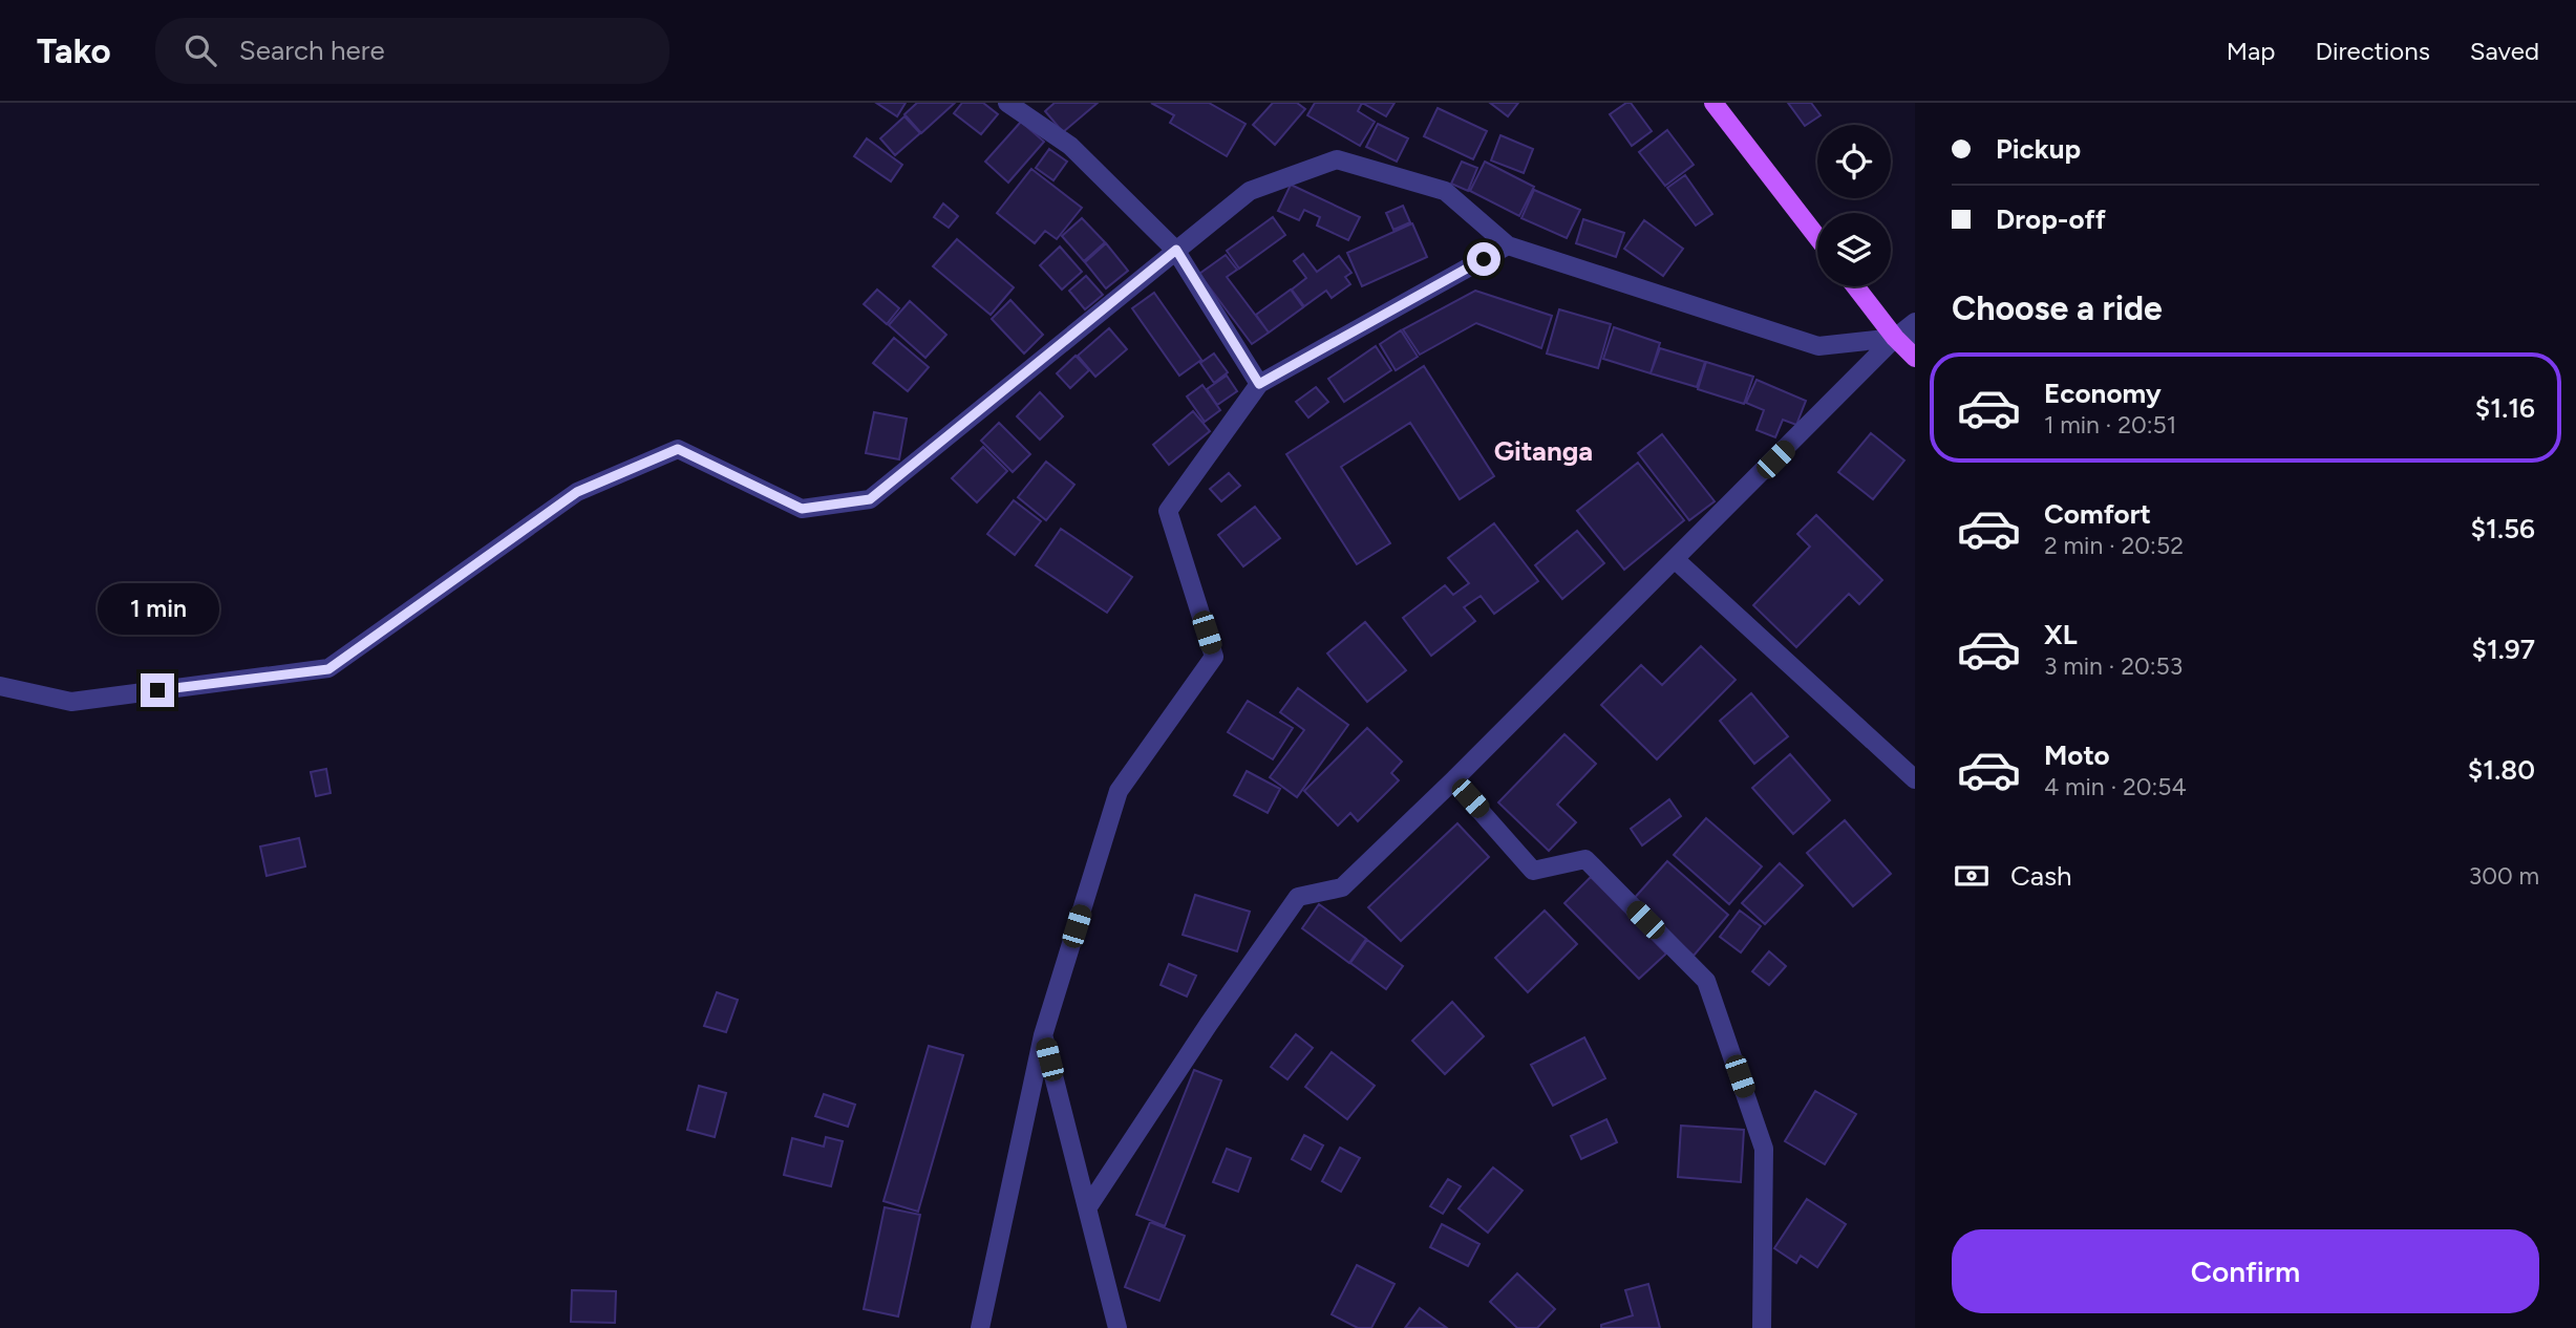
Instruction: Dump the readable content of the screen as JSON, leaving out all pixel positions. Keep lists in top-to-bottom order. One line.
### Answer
{"districts":["Gitanga"],"page":{"header":"Tako","search":"Search here","nav":["Map","Directions","Saved"],"banner":["Pickup","Drop-off"],"heading":"Choose a ride","list":[{"name":"Economy","note":"1 min · 20:51","value":"$1.16"},{"name":"Comfort","note":"2 min · 20:52","value":"$1.56"},{"name":"XL","note":"3 min · 20:53","value":"$1.97"},{"name":"Moto","note":"4 min · 20:54","value":"$1.80"}],"bubble":"1 min","pay":["Cash","300 m"],"buttons":"Confirm"}}
